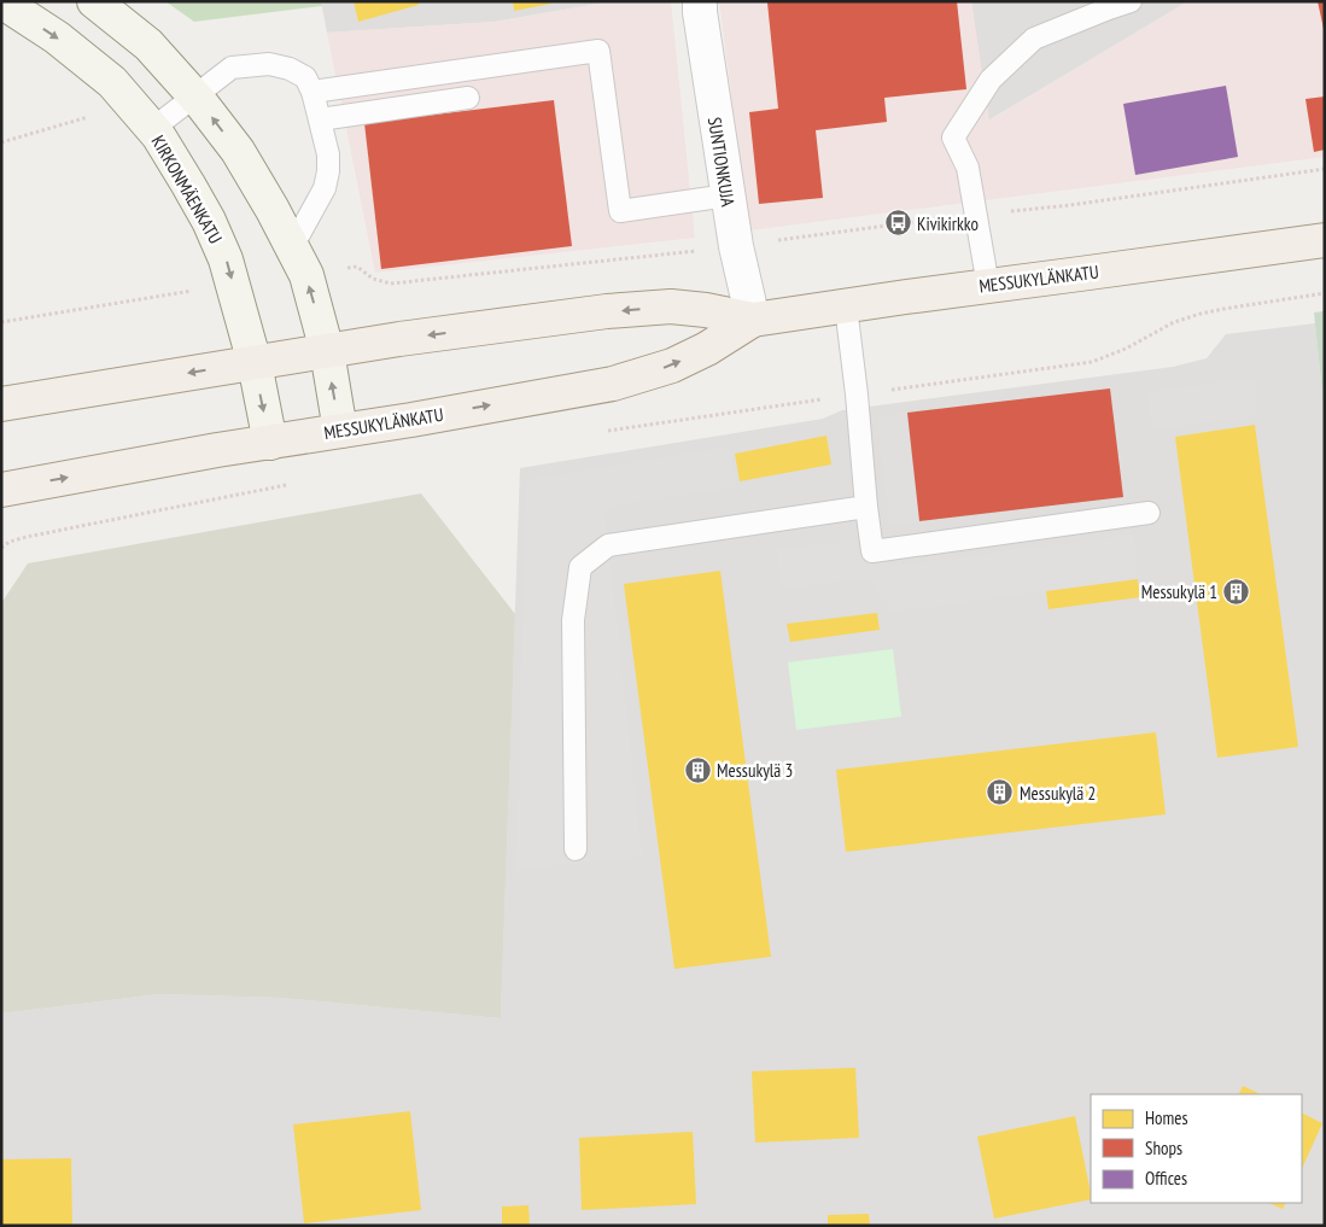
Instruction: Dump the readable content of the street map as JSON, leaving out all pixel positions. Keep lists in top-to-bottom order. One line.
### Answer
{"streets":{"main road":["KIRKONMÄENKATU","MESSUKYLÄNKATU"],"street":["SUNTIONKUJA"]},"crossings":[["SUNTIONKUJA","MESSUKYLÄNKATU"],["KIRKONMÄENKATU","MESSUKYLÄNKATU"]],"places":{"bus stop":["Kivikirkko"],"building":["Messukylä 1","Messukylä 3","Messukylä 2"]},"legend":["Homes","Shops","Offices"]}
